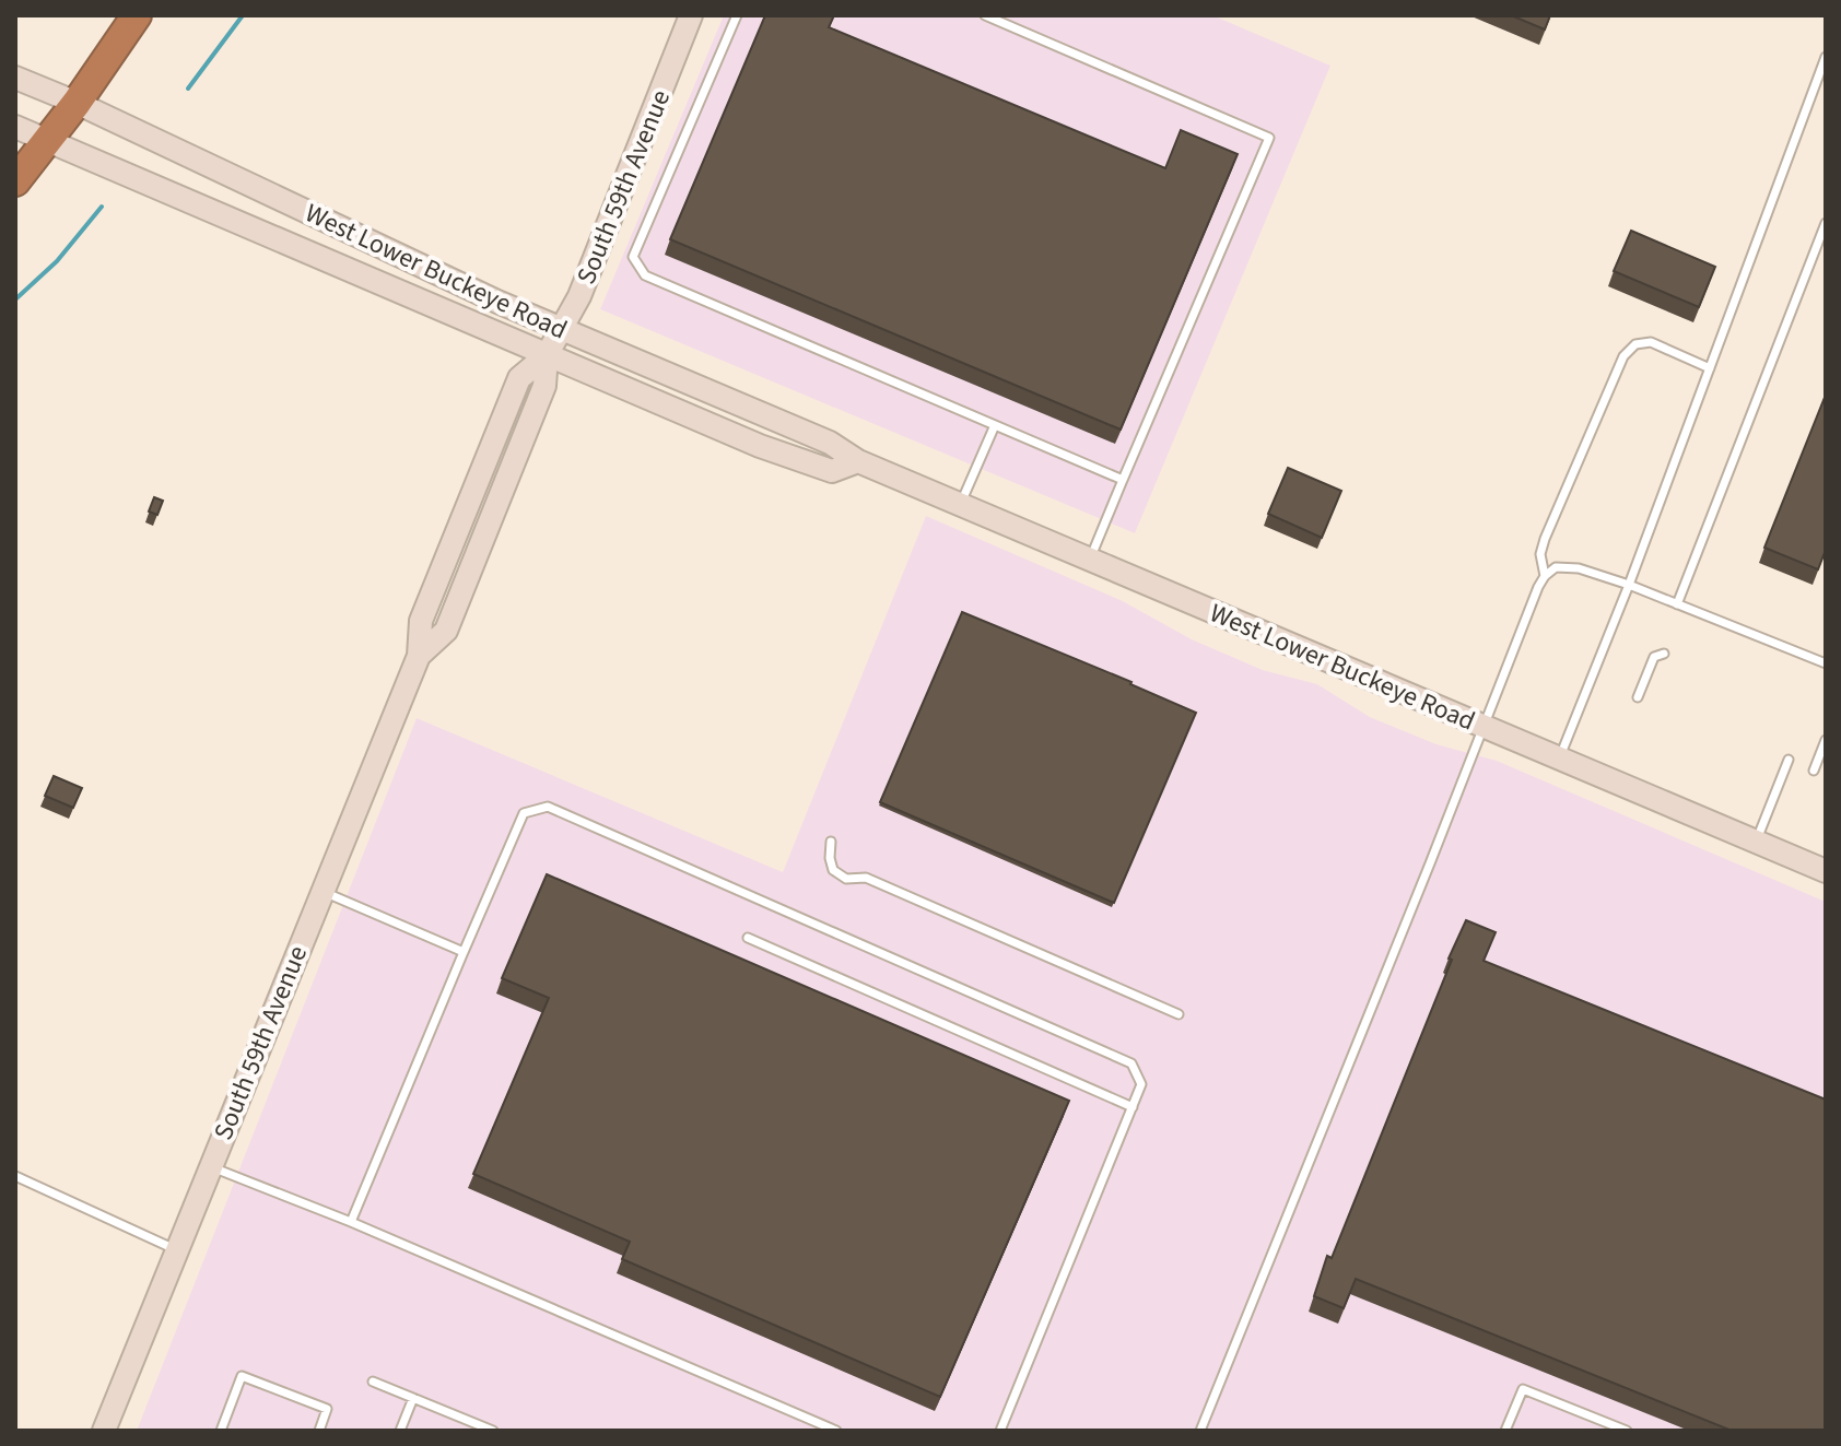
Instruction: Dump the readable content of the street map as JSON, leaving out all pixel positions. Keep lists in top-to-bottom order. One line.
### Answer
{"streets":{"main road":["South 59th Avenue","West Lower Buckeye Road"]},"crossings":[["South 59th Avenue","West Lower Buckeye Road"]]}
